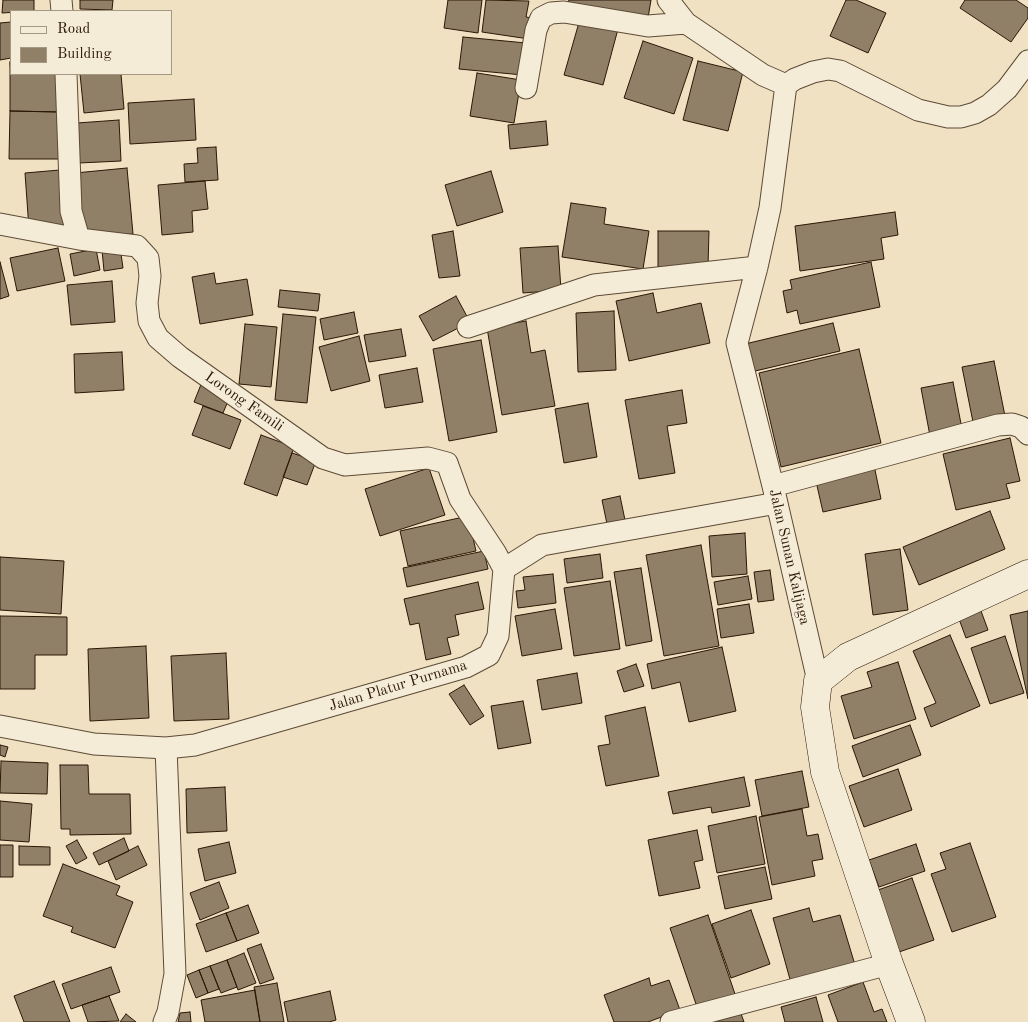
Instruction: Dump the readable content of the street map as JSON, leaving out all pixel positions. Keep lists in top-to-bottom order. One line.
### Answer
{"streets":{"street":["Lorong Famili","Jalan Sunan Kalijaga","Jalan Platur Purnama"]},"crossings":[["Lorong Famili","Jalan Platur Purnama"]],"legend":["Road","Building"]}
